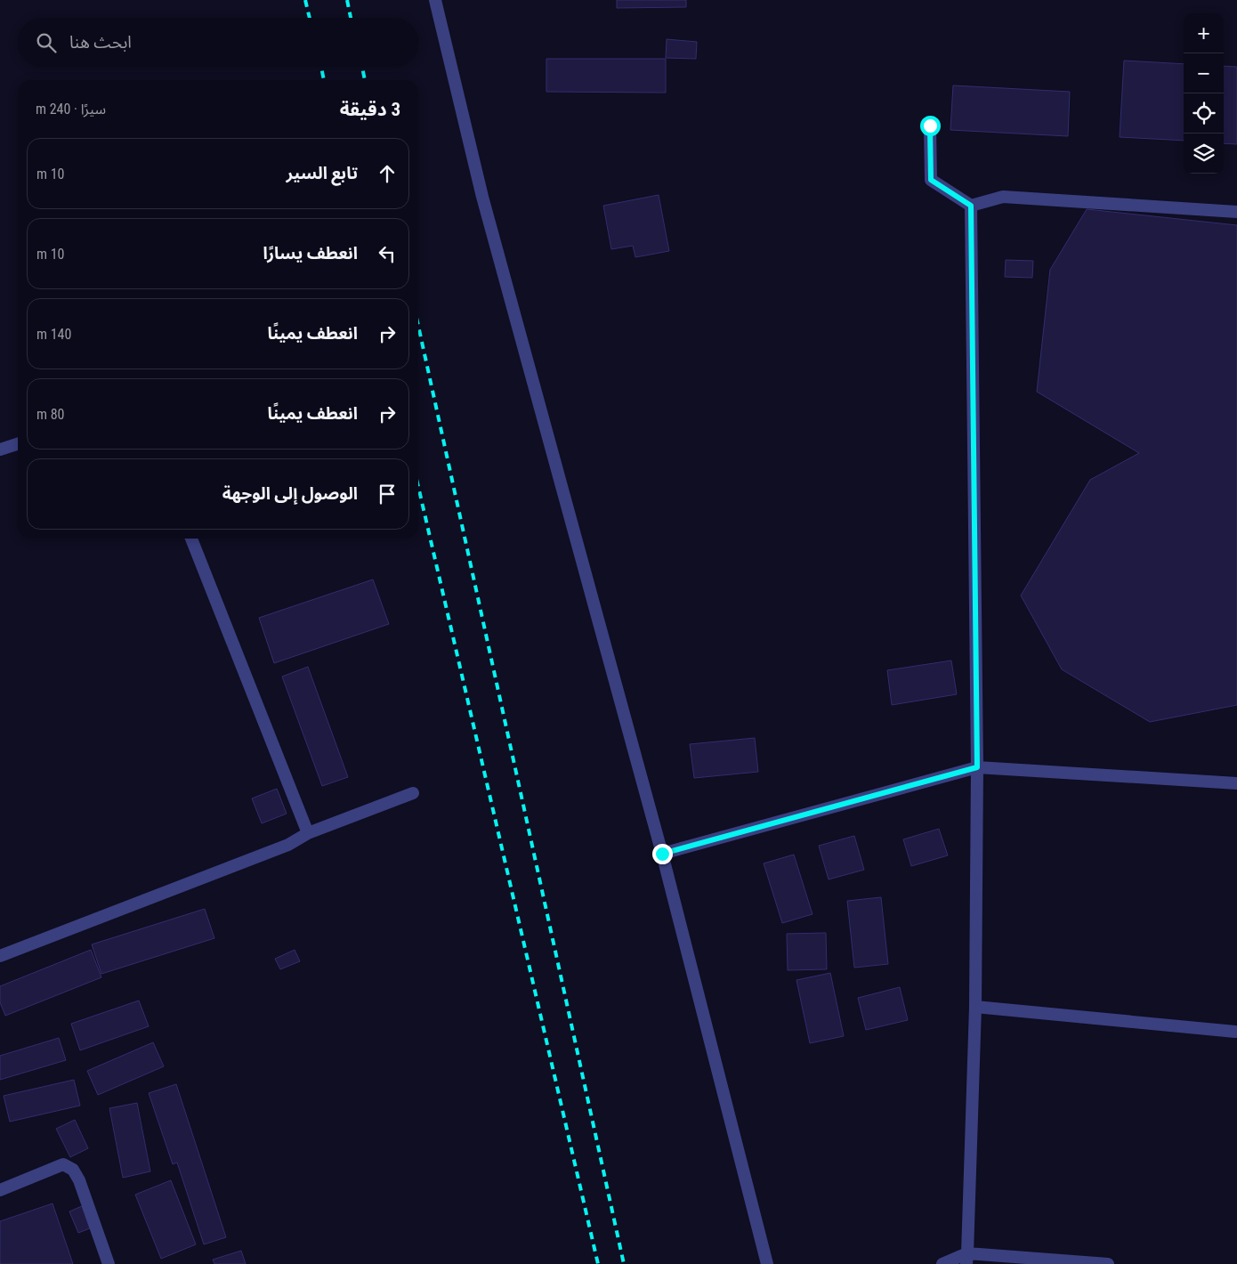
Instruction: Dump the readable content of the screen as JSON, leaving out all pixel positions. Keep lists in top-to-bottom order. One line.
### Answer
{"page":{"map_buttons":["+","−"],"search":"ابحث هنا","heading":["3 دقيقة","سيرًا · 240 m"],"list":[["تابع السير","10 m"],["انعطف يسارًا","10 m"],["انعطف يمينًا","140 m"],["انعطف يمينًا","80 m"],"الوصول إلى الوجهة"]}}
